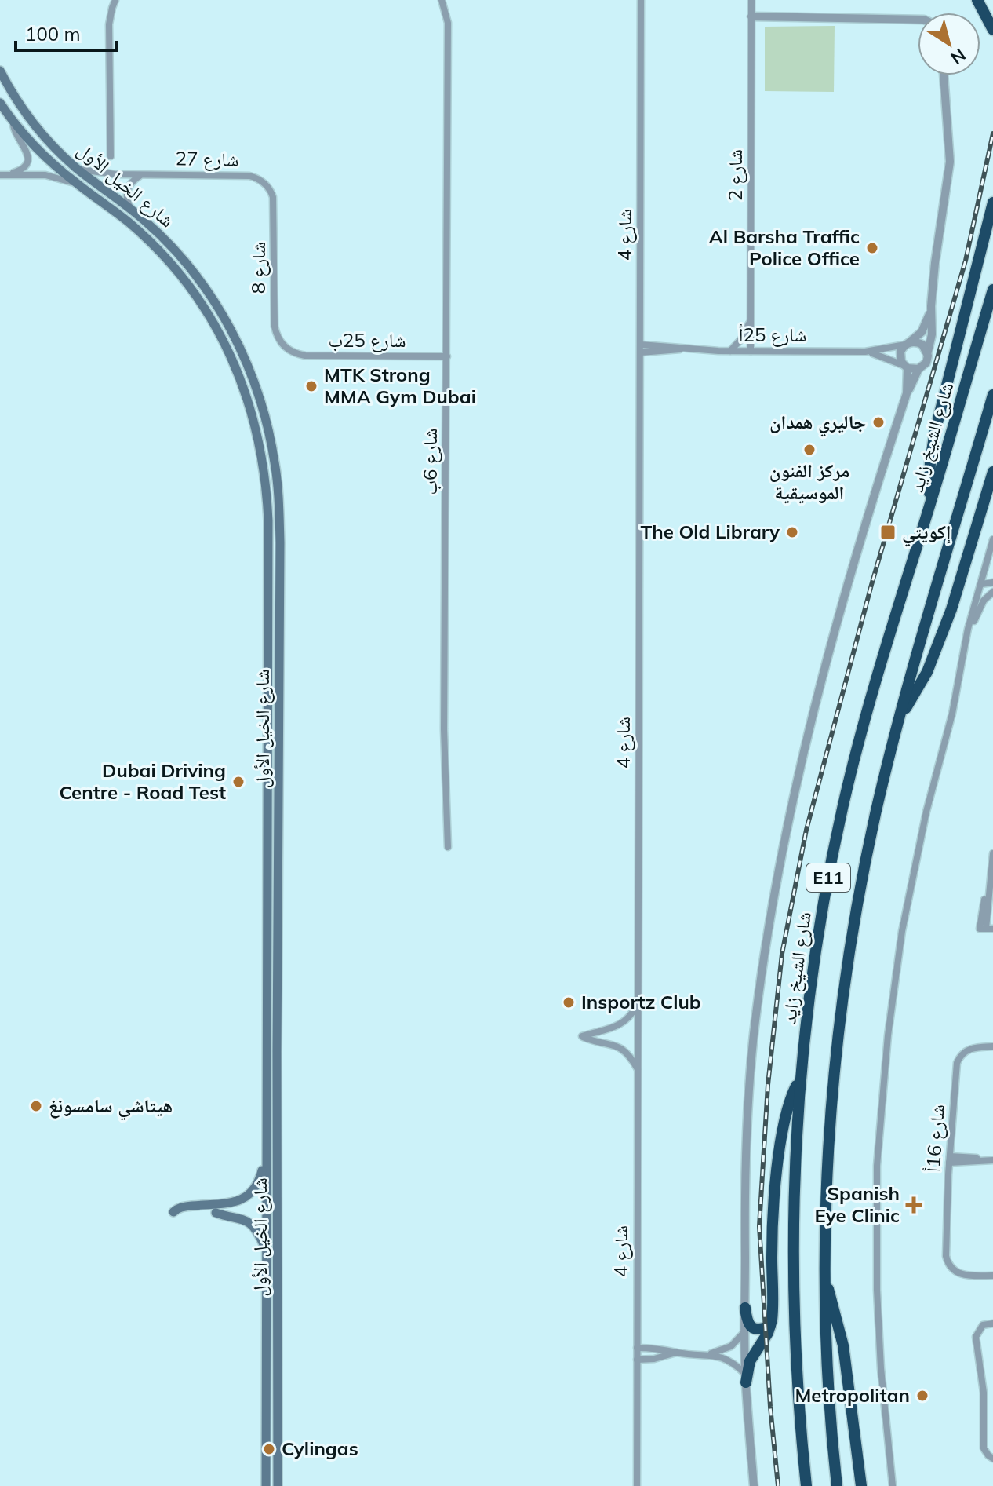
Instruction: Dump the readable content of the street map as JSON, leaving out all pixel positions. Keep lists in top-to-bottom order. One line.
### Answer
{"streets":{"highway":["شارع الشيخ زايد","E11"],"main road":["شارع الخيل الأول"],"street":["شارع 27","شارع 2","شارع 4","شارع 8","شارع 25أ","شارع 25ب","شارع 6ب","شارع 16أ"]},"crossings":[["شارع 27","شارع الخيل الأول"],["شارع 27","شارع 8"],["شارع 2","شارع 25أ"],["شارع 4","شارع 25أ"],["شارع 8","شارع 25ب"],["شارع 25ب","شارع 6ب"]],"places":{"other":["Al Barsha Traffic Police Office","MTK Strong MMA Gym Dubai","جاليري همدان","مركز الفنون الموسيقية","The Old Library","Dubai Driving Centre - Road Test","Insportz Club","هيتاشي سامسونغ","Metropolitan","Cylingas"],"transit":["إكويتي"],"health":["Spanish Eye Clinic"]},"scale_bar":"100 m","north":"bottom right"}
